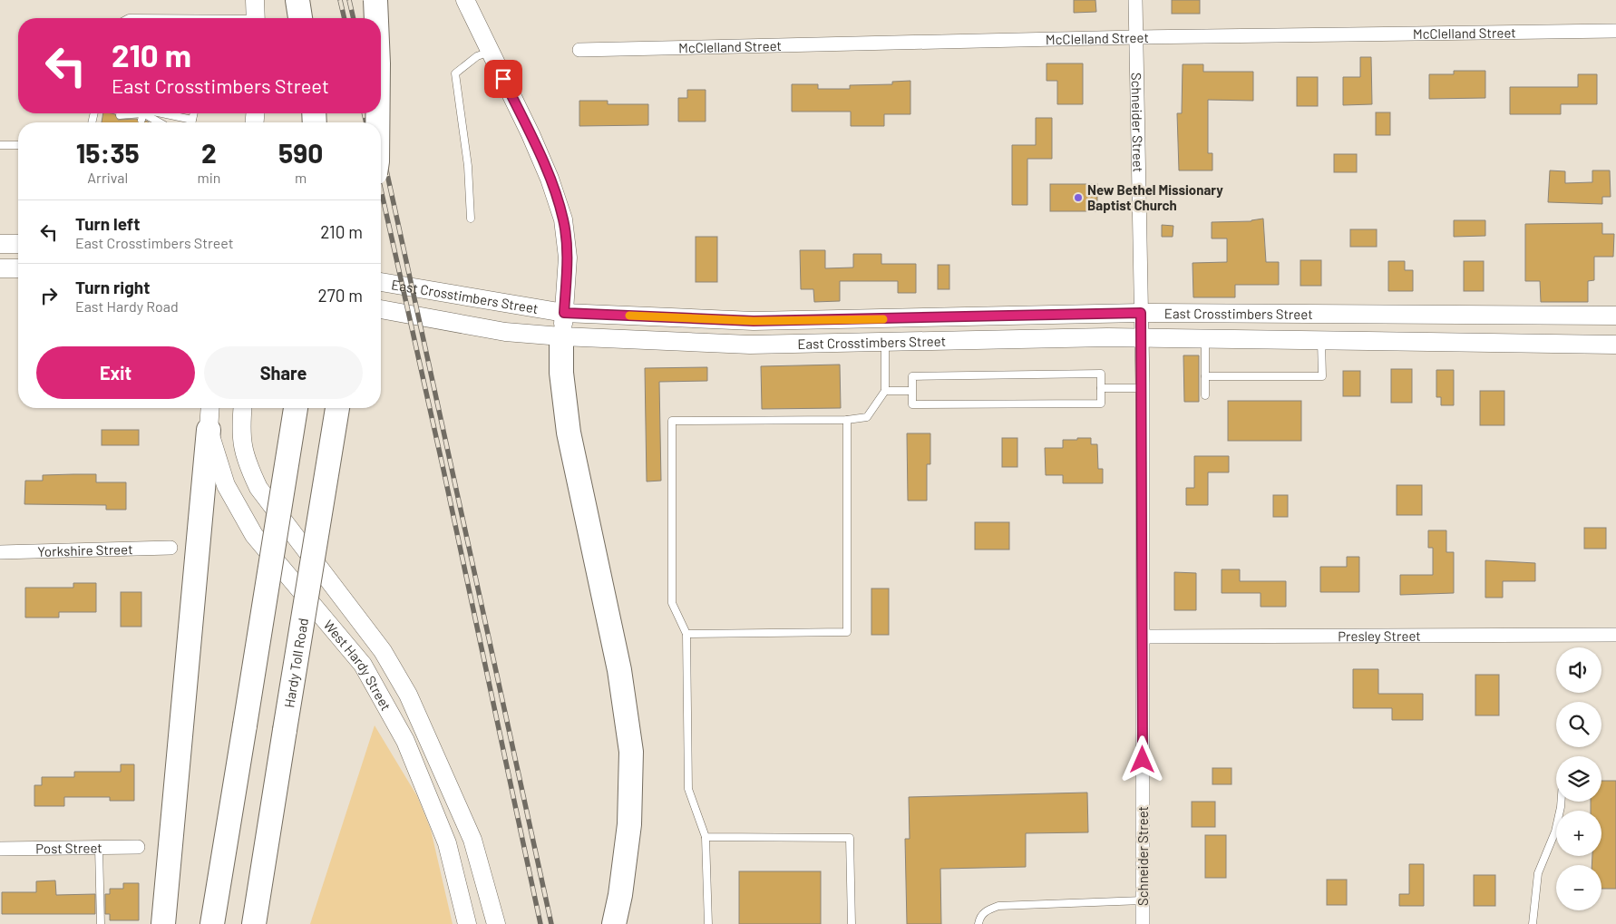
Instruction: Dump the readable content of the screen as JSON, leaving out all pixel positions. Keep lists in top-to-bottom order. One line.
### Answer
{"streets":{"highway":["Hardy Toll Road"],"main road":["East Crosstimbers Street","West Hardy Street"],"street":["McClelland Street","Schneider Street","Yorkshire Street","Presley Street","Post Street"]},"crossings":[["McClelland Street","Schneider Street"],["Schneider Street","East Crosstimbers Street"],["Schneider Street","Presley Street"]],"places":["New Bethel Missionary Baptist Church"],"page":{"turn":["210 m","East Crosstimbers Street"],"eta":["15:35","Arrival","2","min","590","m"],"list":[{"name":"Turn left","note":"East Crosstimbers Street","value":"210 m"},{"name":"Turn right","note":"East Hardy Road","value":"270 m"}],"buttons":["Exit","Share"],"map_buttons":["+","−"]}}
